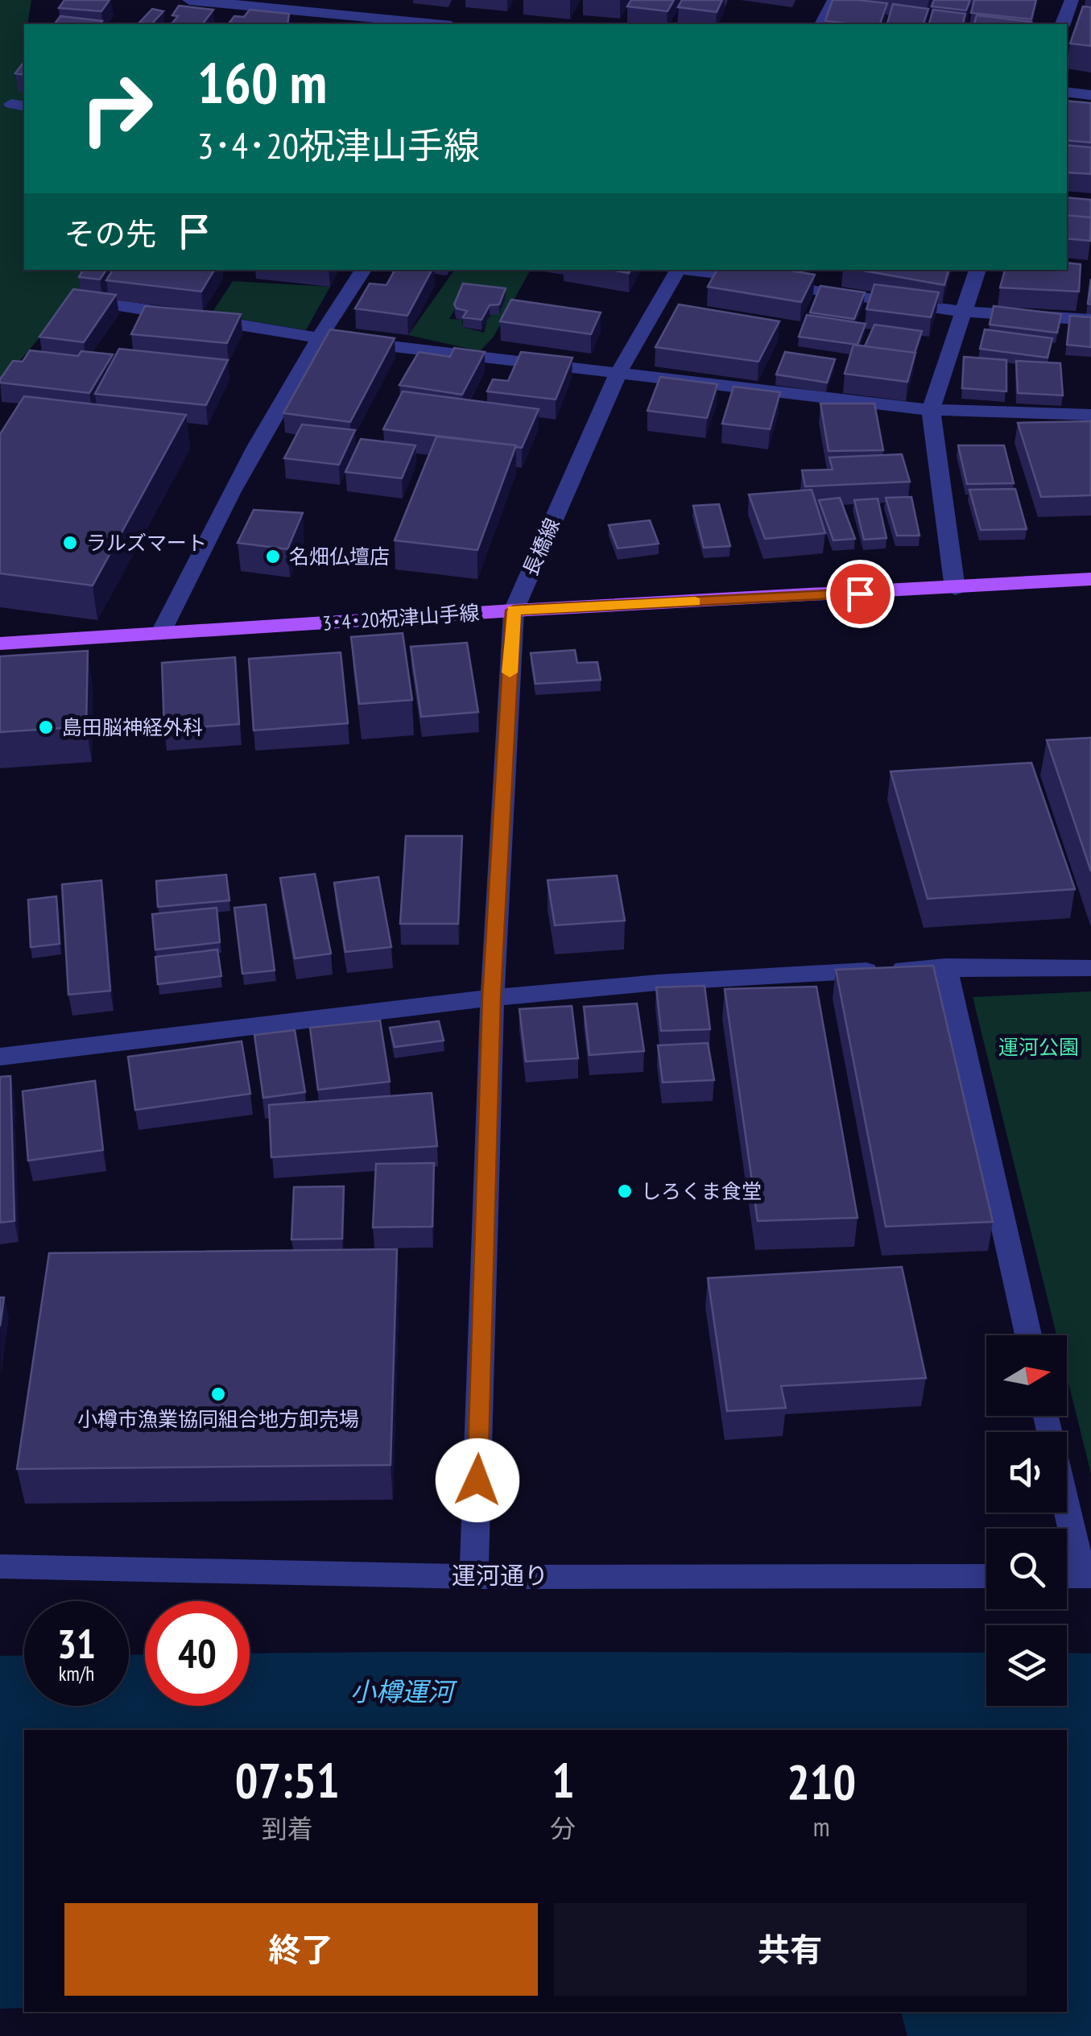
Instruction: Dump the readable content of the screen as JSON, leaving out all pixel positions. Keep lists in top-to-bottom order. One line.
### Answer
{"streets":{"main road":["3･4･20祝津山手線"],"street":["長橋線","運河通り"]},"crossings":[["長橋線","3･4･20祝津山手線"],["長橋線","運河通り"]],"water":["小樽運河"],"parks":["運河公園"],"places":["ラルズマート","名畑仏壇店","島田脳神経外科","しろくま食堂","小樽市漁業協同組合地方卸売場"],"north":"right","page":{"turn":["160 m","3･4･20祝津山手線"],"then":"その先","speed":"31 km/h","limit":"40","eta":["07:51","到着","1","分","210","m"],"buttons":["終了","共有"]}}
